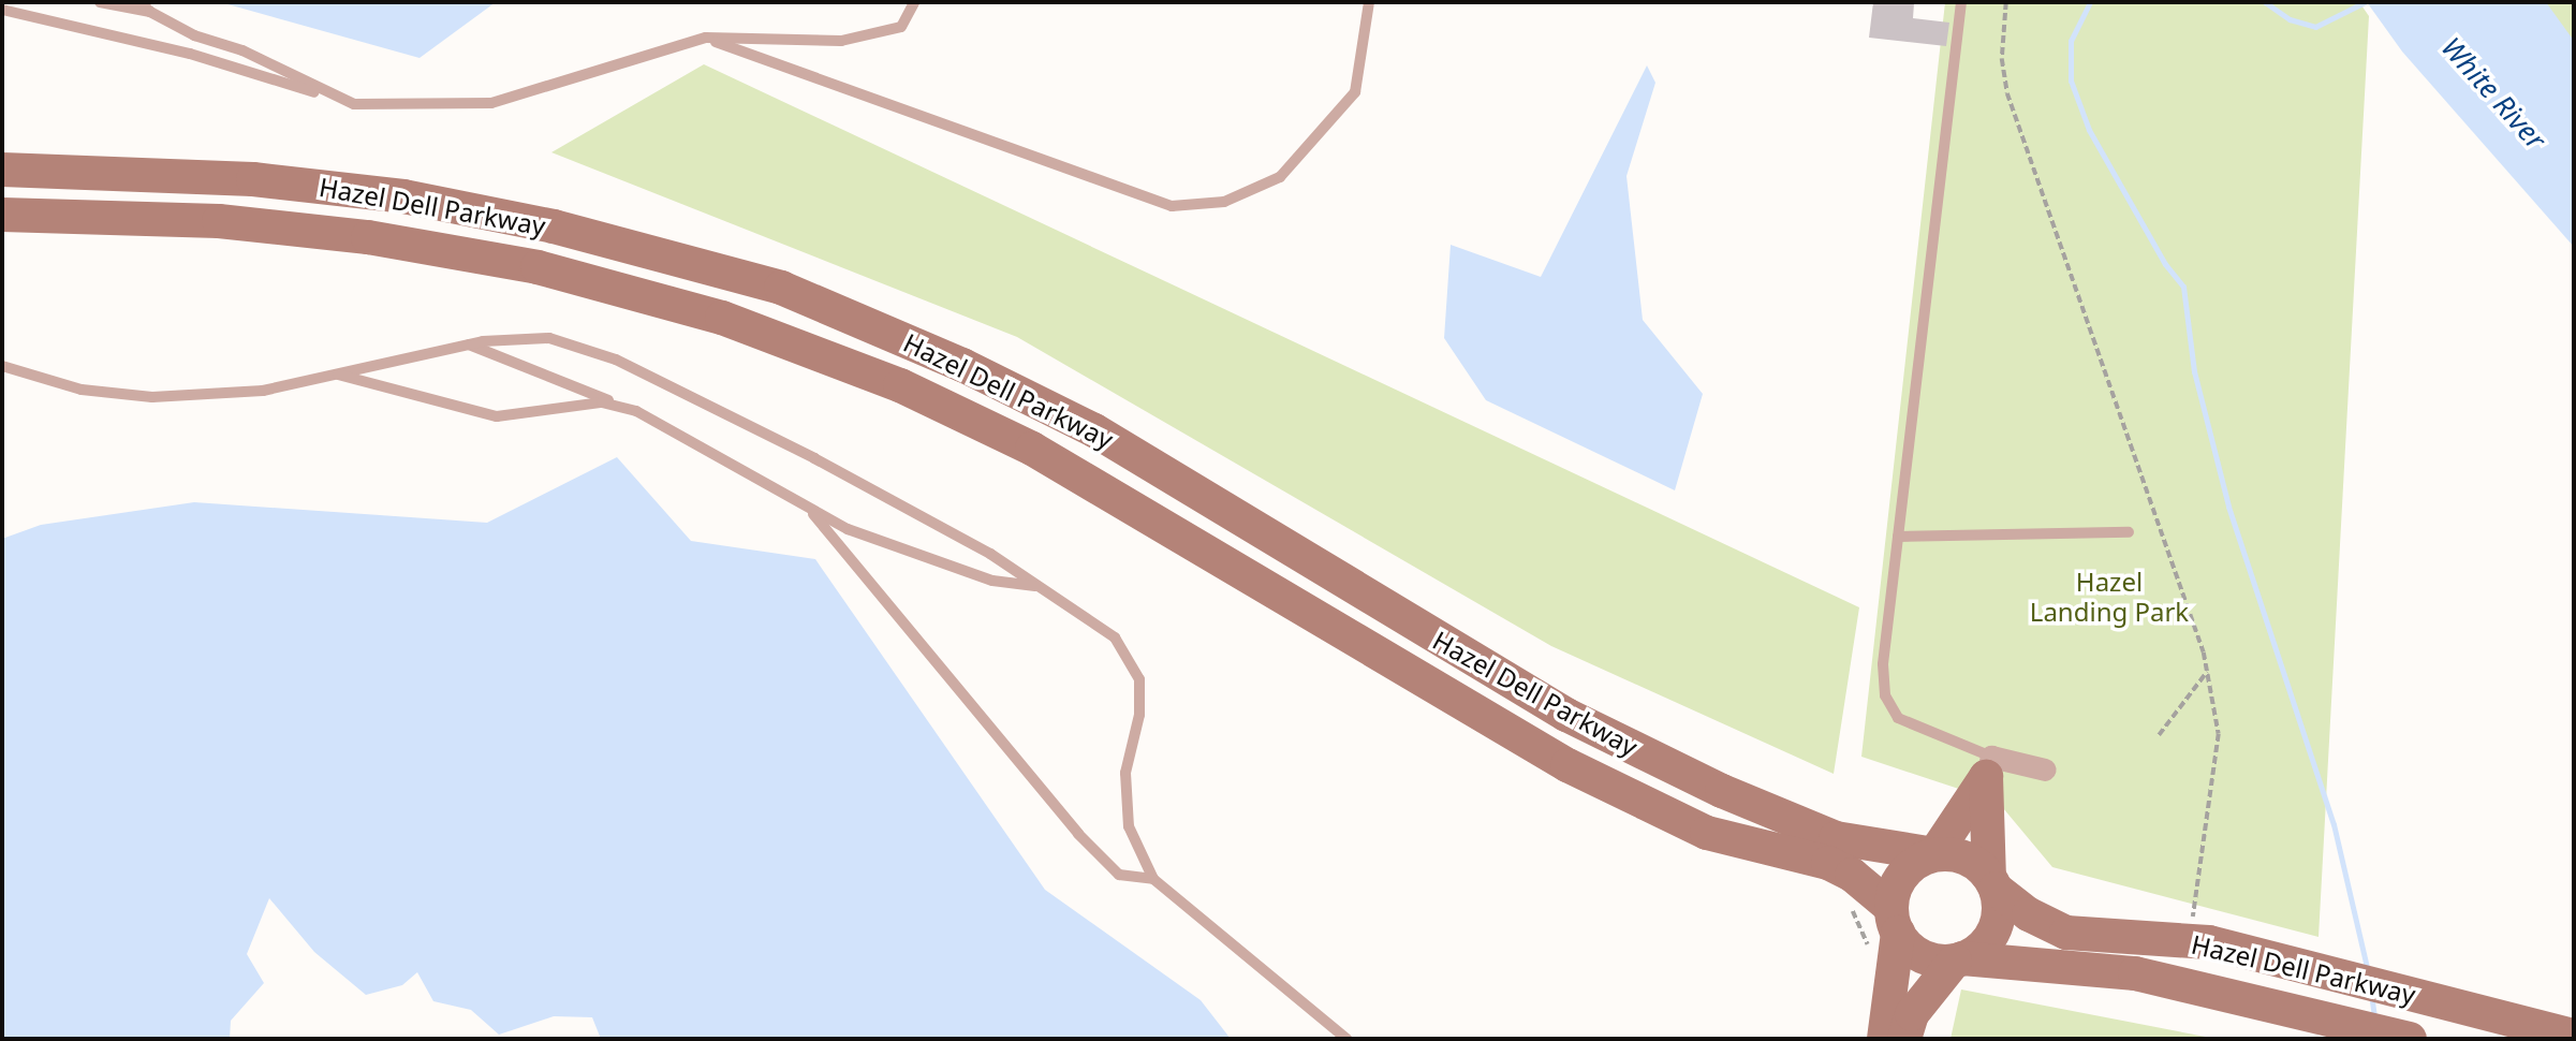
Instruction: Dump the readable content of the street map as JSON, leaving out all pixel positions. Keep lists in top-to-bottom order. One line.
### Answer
{"streets":{"main road":["Hazel Dell Parkway"]},"water":["White River"],"parks":["Hazel Landing Park"]}
